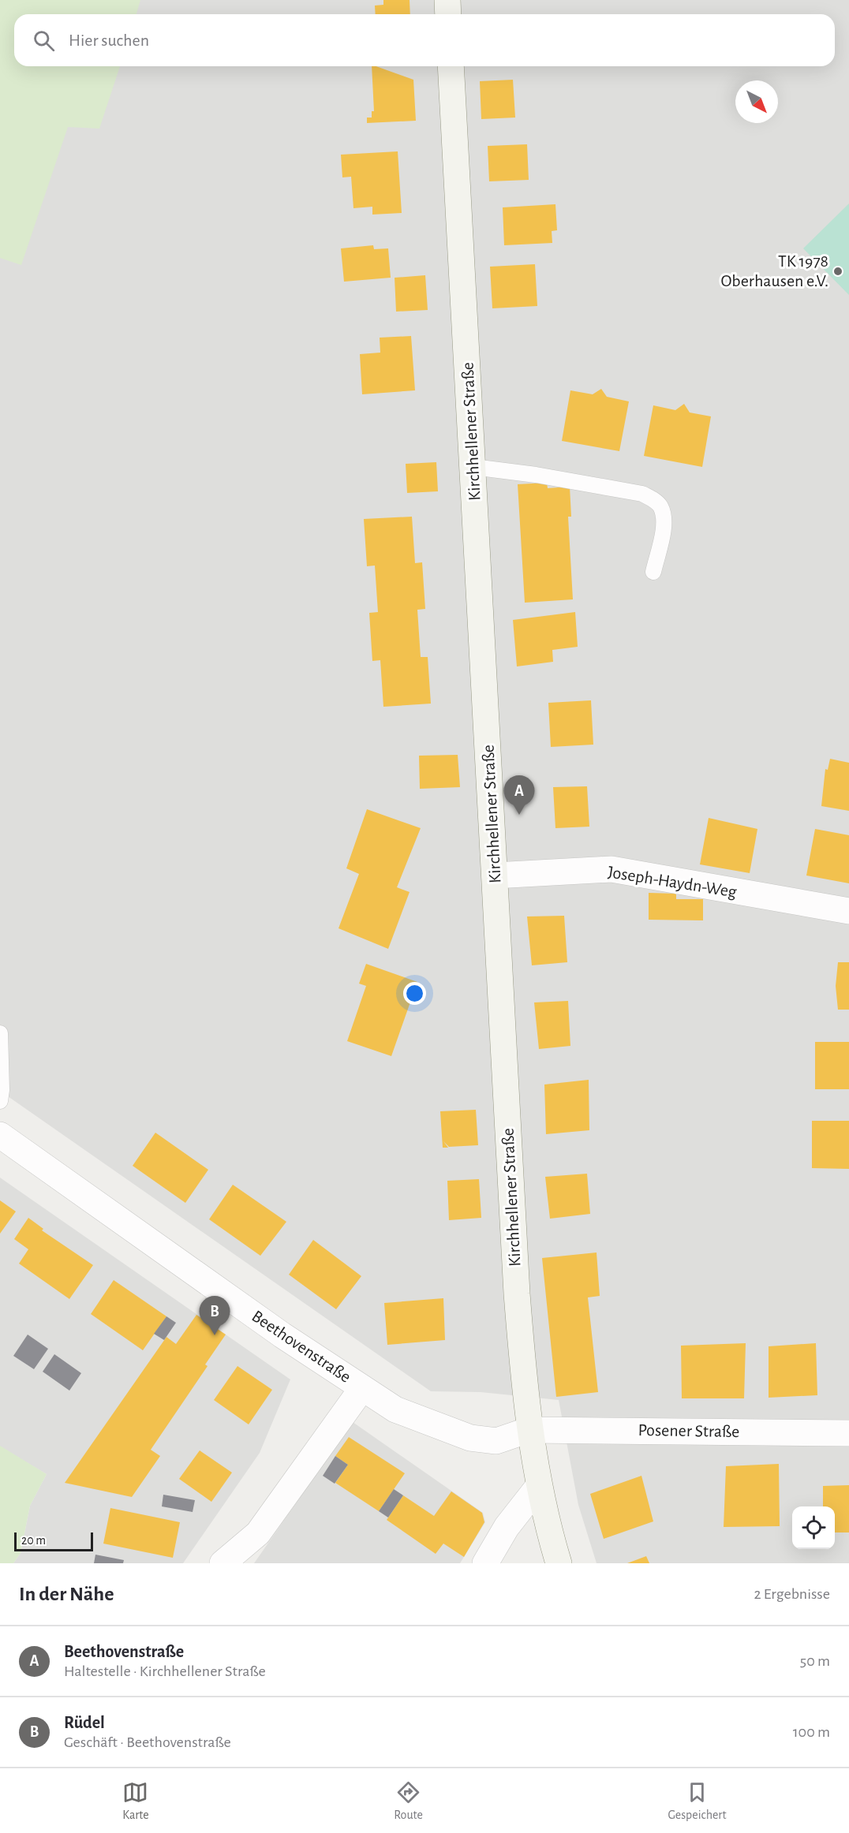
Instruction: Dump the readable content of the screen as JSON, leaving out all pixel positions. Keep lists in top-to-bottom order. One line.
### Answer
{"streets":{"main road":["Kirchhellener Straße"],"street":["Joseph-Haydn-Weg","Beethovenstraße","Posener Straße"]},"crossings":[["Kirchhellener Straße","Joseph-Haydn-Weg"],["Kirchhellener Straße","Beethovenstraße"],["Kirchhellener Straße","Posener Straße"],["Beethovenstraße","Posener Straße"]],"places":["TK 1978 Oberhausen e.V."],"scale_bar":"20 m","north":"bottom right","page":{"search":"Hier suchen","pins":["A","B"],"scale":"20 m","heading":["In der Nähe","2 Ergebnisse"],"list":[{"mark":"A","name":"Beethovenstraße","note":"Haltestelle · Kirchhellener Straße","value":"50 m"},{"mark":"B","name":"Rüdel","note":"Geschäft · Beethovenstraße","value":"100 m"}],"nav":["Karte","Route","Gespeichert"]}}
